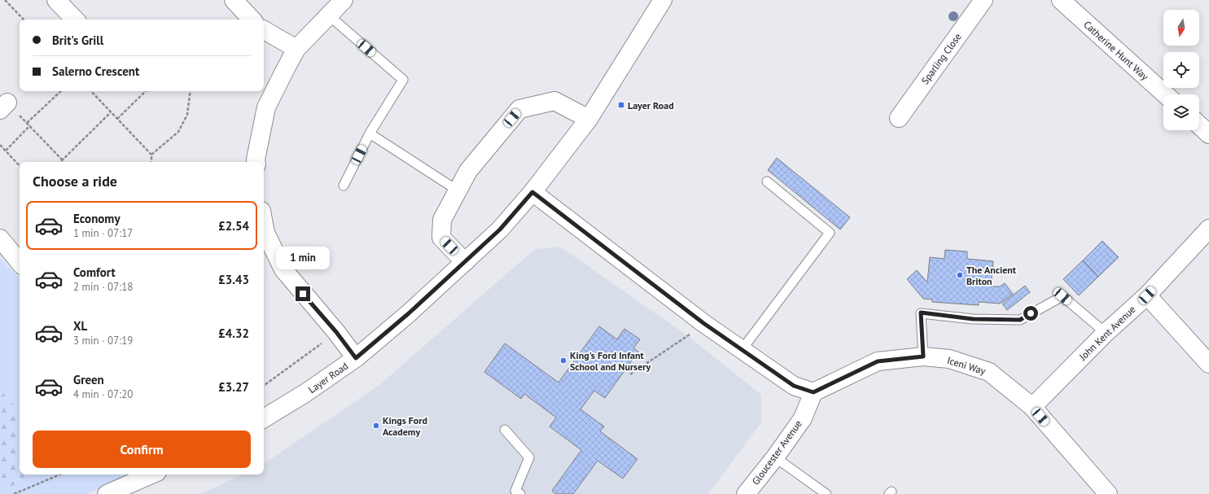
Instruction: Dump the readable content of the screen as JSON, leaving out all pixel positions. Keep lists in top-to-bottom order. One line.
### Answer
{"streets":{"street":["Catherine Hunt Way","Sparling Close","John Kent Avenue","Iceni Way","Layer Road","Gloucester Avenue"]},"crossings":[["John Kent Avenue","Iceni Way"],["Iceni Way","Gloucester Avenue"]],"places":{"transit":["Layer Road"],"other":["The Ancient Briton","King's Ford Infant School and Nursery","Kings Ford Academy"]},"north":"bottom","page":{"banner":["Brit's Grill","Salerno Crescent"],"heading":"Choose a ride","list":[{"name":"Economy","note":"1 min · 07:17","value":"£2.54"},{"name":"Comfort","note":"2 min · 07:18","value":"£3.43"},{"name":"XL","note":"3 min · 07:19","value":"£4.32"},{"name":"Green","note":"4 min · 07:20","value":"£3.27"}],"bubble":"1 min","buttons":"Confirm"}}
